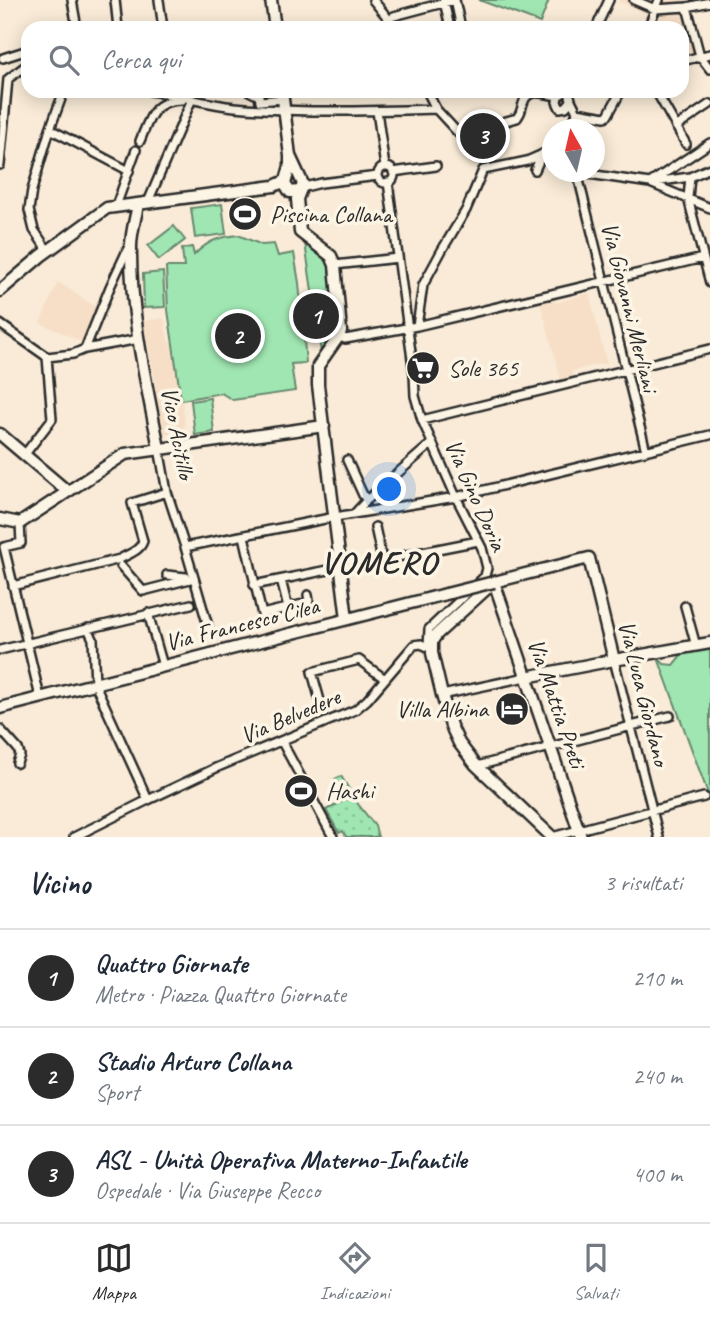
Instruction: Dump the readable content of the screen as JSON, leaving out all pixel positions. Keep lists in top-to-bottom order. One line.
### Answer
{"streets":{"main road":["Vico Acitillo","Via Francesco Cilea","Via Luca Giordano","Via Mattia Preti"],"street":["Via Giovanni Merliani","Via Gino Doria","Via Belvedere"]},"crossings":[["Via Gino Doria","Via Belvedere"],["Via Francesco Cilea","Via Luca Giordano"],["Via Francesco Cilea","Via Mattia Preti"]],"districts":["VOMERO"],"places":{"sports":["Piscina Collana","Hashi"],"supermarket":["Sole 365"],"hotel":["Villa Albina"]},"north":"top","page":{"search":"Cerca qui","pins":["3","1","2"],"heading":["Vicino","3 risultati"],"list":[{"mark":"1","name":"Quattro Giornate","note":"Metro · Piazza Quattro Giornate","value":"210 m"},{"mark":"2","name":"Stadio Arturo Collana","note":"Sport","value":"240 m"},{"mark":"3","name":"ASL - Unità Operativa Materno-Infantile","note":"Ospedale · Via Giuseppe Recco","value":"400 m"}],"nav":["Mappa","Indicazioni","Salvati"]}}
